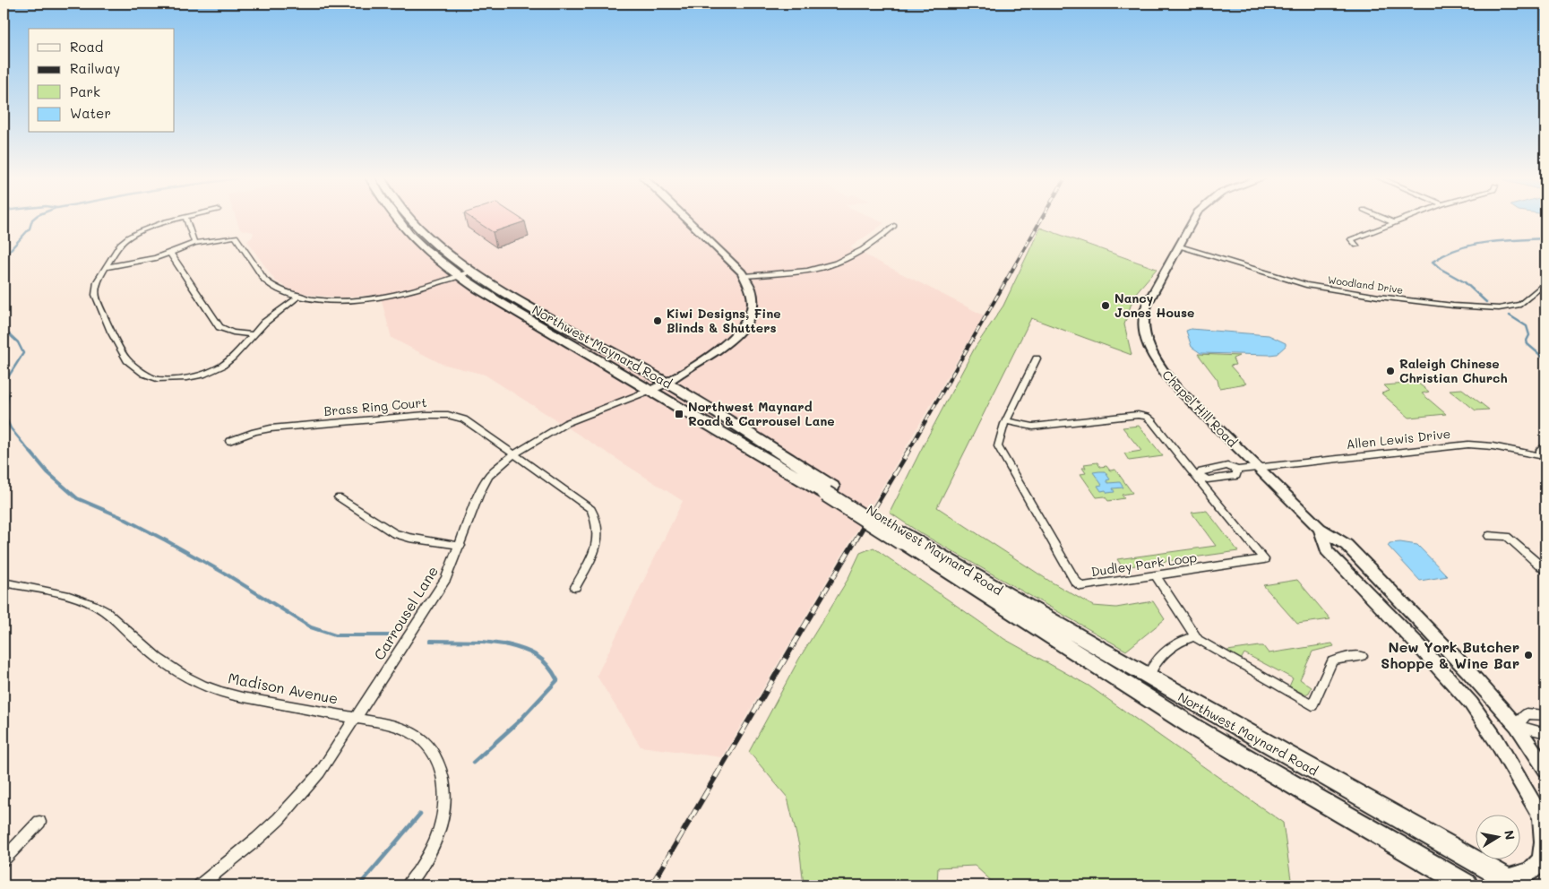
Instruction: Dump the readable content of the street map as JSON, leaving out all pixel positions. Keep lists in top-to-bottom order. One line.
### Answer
{"streets":{"main road":["Northwest Maynard Road","Chapel Hill Road"],"street":["Woodland Drive","Brass Ring Court","Allen Lewis Drive","Dudley Park Loop","Carrousel Lane","Madison Avenue"]},"crossings":[["Woodland Drive","Chapel Hill Road"],["Northwest Maynard Road","Carrousel Lane"],["Brass Ring Court","Carrousel Lane"],["Chapel Hill Road","Allen Lewis Drive"],["Allen Lewis Drive","Dudley Park Loop"],["Carrousel Lane","Madison Avenue"]],"places":{"other":["Nancy Jones House","Kiwi Designs, Fine Blinds & Shutters","Raleigh Chinese Christian Church","New York Butcher Shoppe & Wine Bar"],"transit":["Northwest Maynard Road & Carrousel Lane"]},"legend":["Road","Railway","Park","Water"],"north":"right"}
